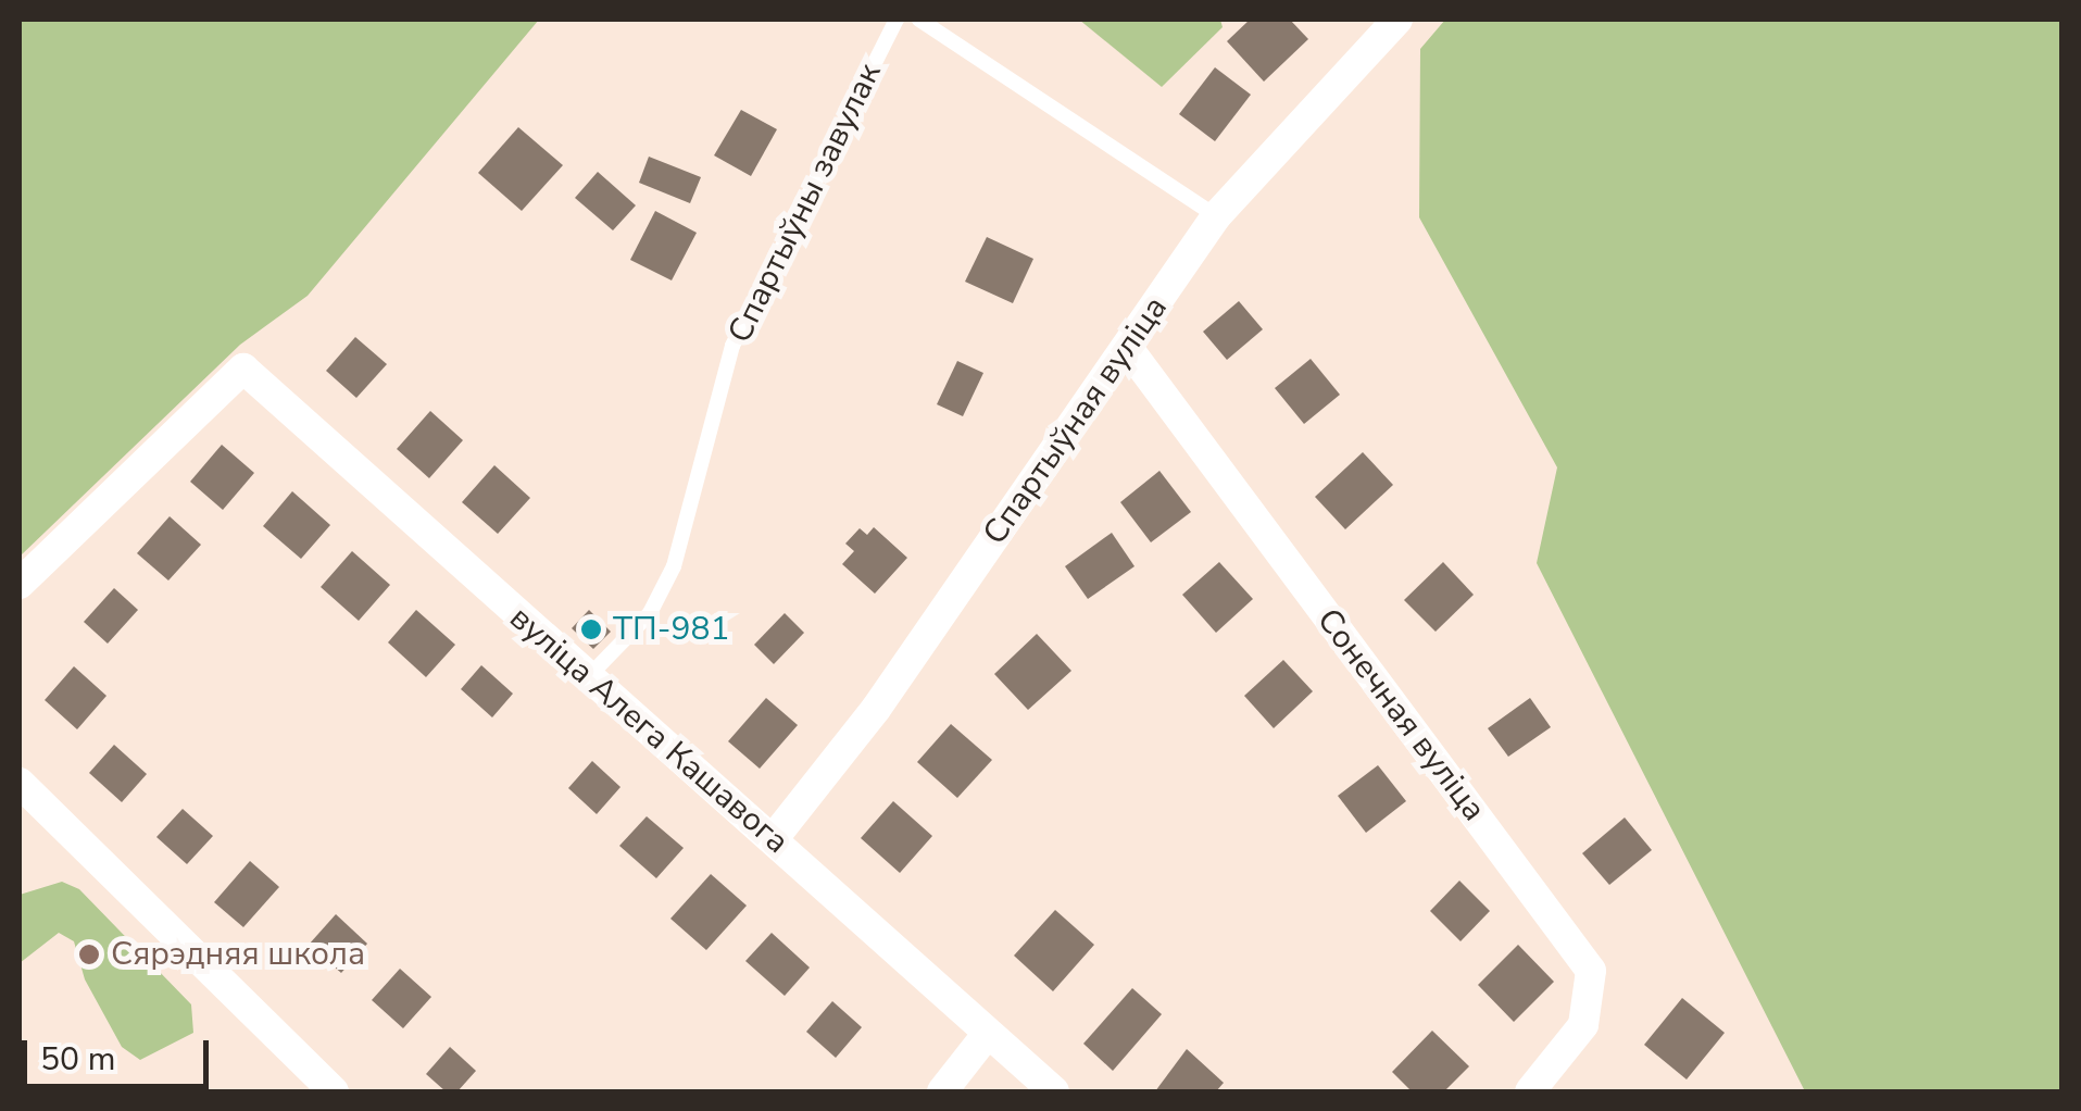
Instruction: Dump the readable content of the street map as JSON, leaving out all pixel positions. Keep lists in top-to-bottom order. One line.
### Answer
{"streets":{"street":["Спартыўная вуліца","Сонечная вуліца","вуліца Алега Кашавога"],"lane":["Спартыўны завулак"]},"crossings":[["Спартыўны завулак","вуліца Алега Кашавога"],["Спартыўная вуліца","Сонечная вуліца"],["Спартыўная вуліца","вуліца Алега Кашавога"]],"places":["ТП-981","Сярэдняя школа"],"scale_bar":"50 m"}
